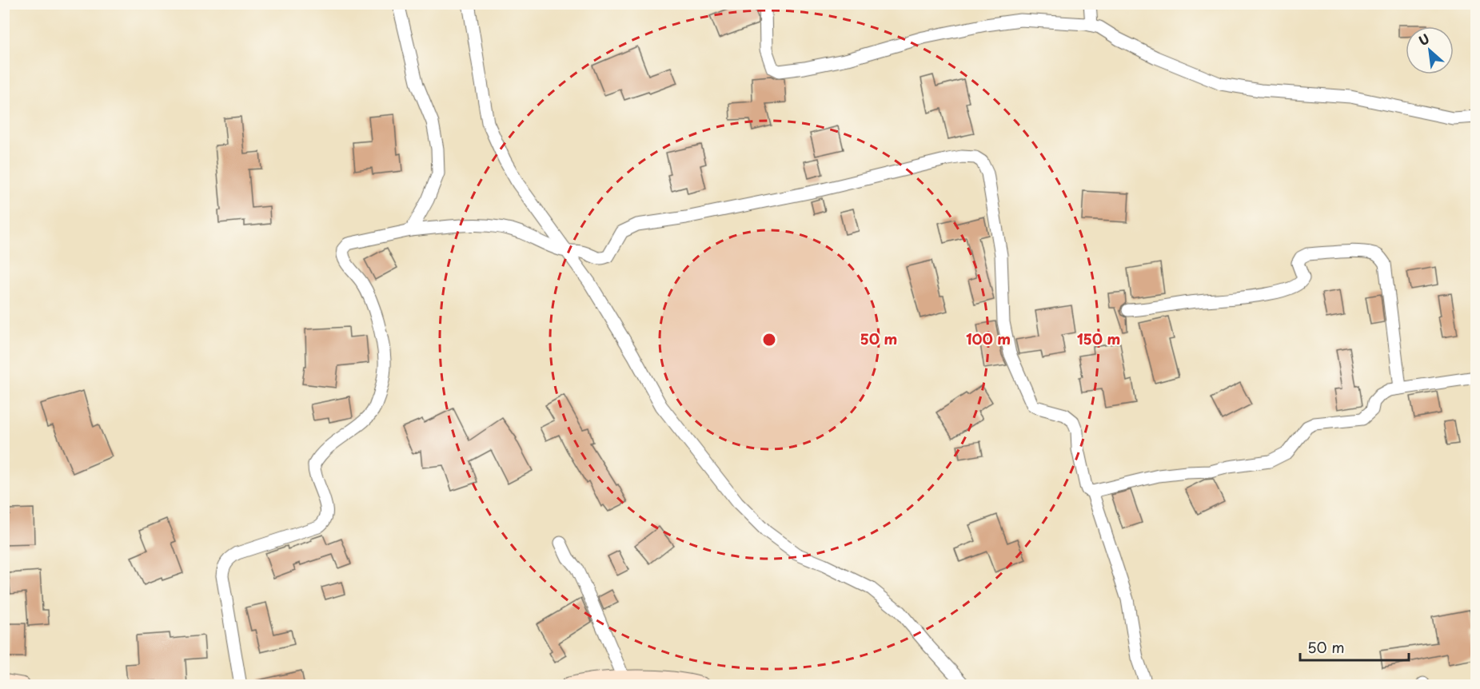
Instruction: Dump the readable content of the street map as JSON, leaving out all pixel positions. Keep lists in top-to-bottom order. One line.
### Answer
{"scale_bar":"50 m","north":"top left","rings":["50 m","100 m","150 m"]}
